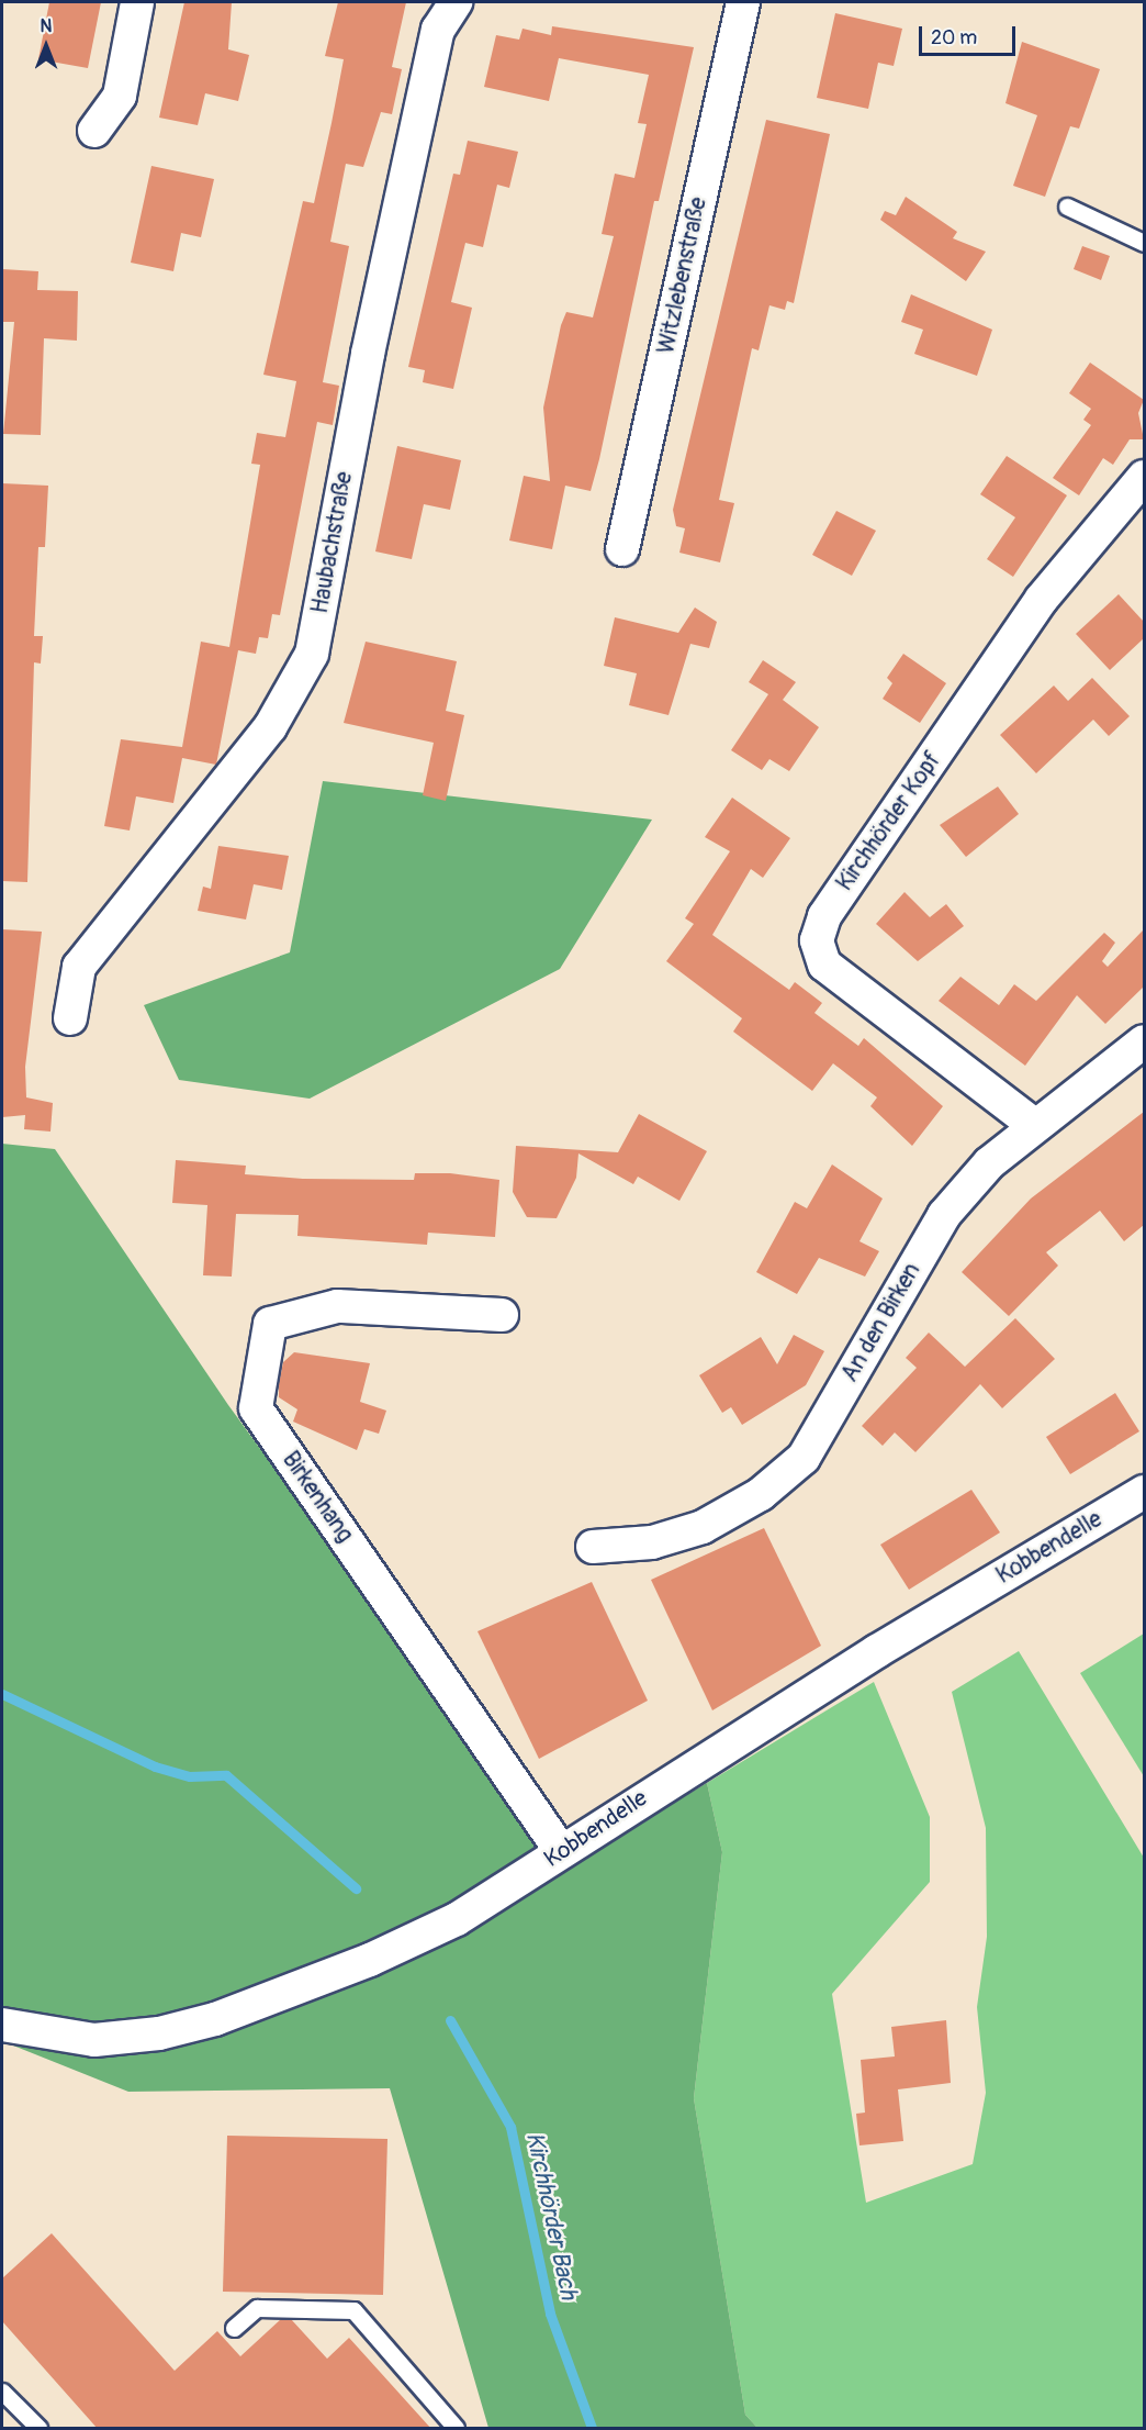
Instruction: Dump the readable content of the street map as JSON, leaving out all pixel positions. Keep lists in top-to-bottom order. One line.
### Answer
{"streets":{"street":["Witzlebenstraße","Haubachstraße","Kirchhörder Kopf","An den Birken","Birkenhang","Kobbendelle"]},"crossings":[["Kirchhörder Kopf","An den Birken"],["Birkenhang","Kobbendelle"]],"water":["Kirchhörder Bach"],"scale_bar":"20 m","north":"top"}
